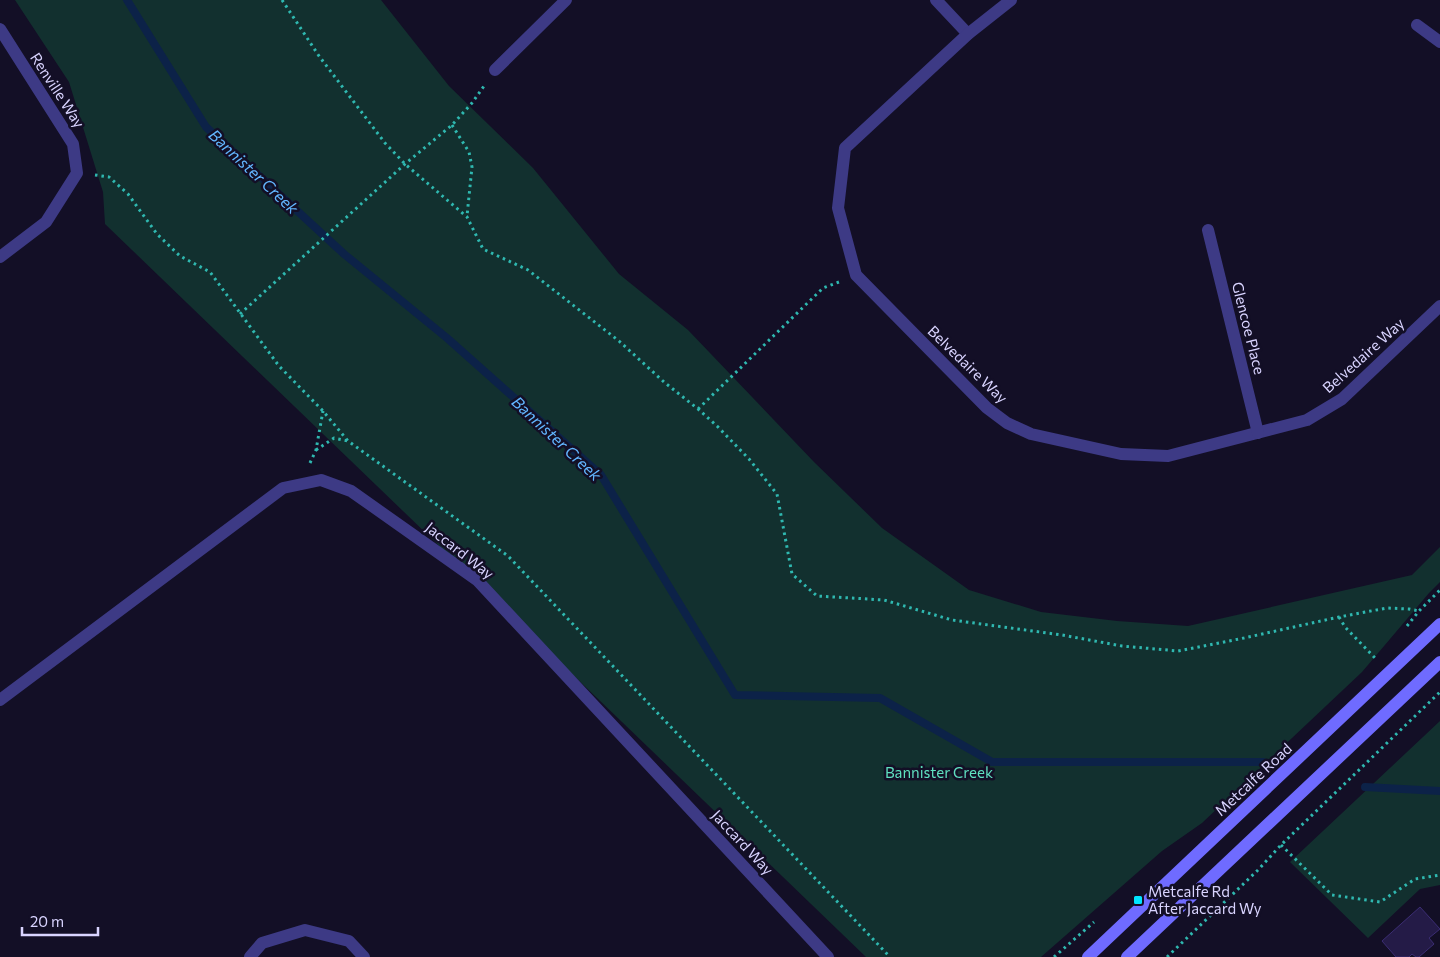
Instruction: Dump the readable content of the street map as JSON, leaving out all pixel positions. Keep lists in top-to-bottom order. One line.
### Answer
{"streets":{"main road":["Metcalfe Road"],"street":["Renville Way","Glencoe Place","Belvedaire Way","Jaccard Way"]},"crossings":[["Glencoe Place","Belvedaire Way"]],"water":["Bannister Creek"],"parks":["Bannister Creek"],"places":{"transit":["Metcalfe Rd After Jaccard Wy"]},"scale_bar":"20 m"}
